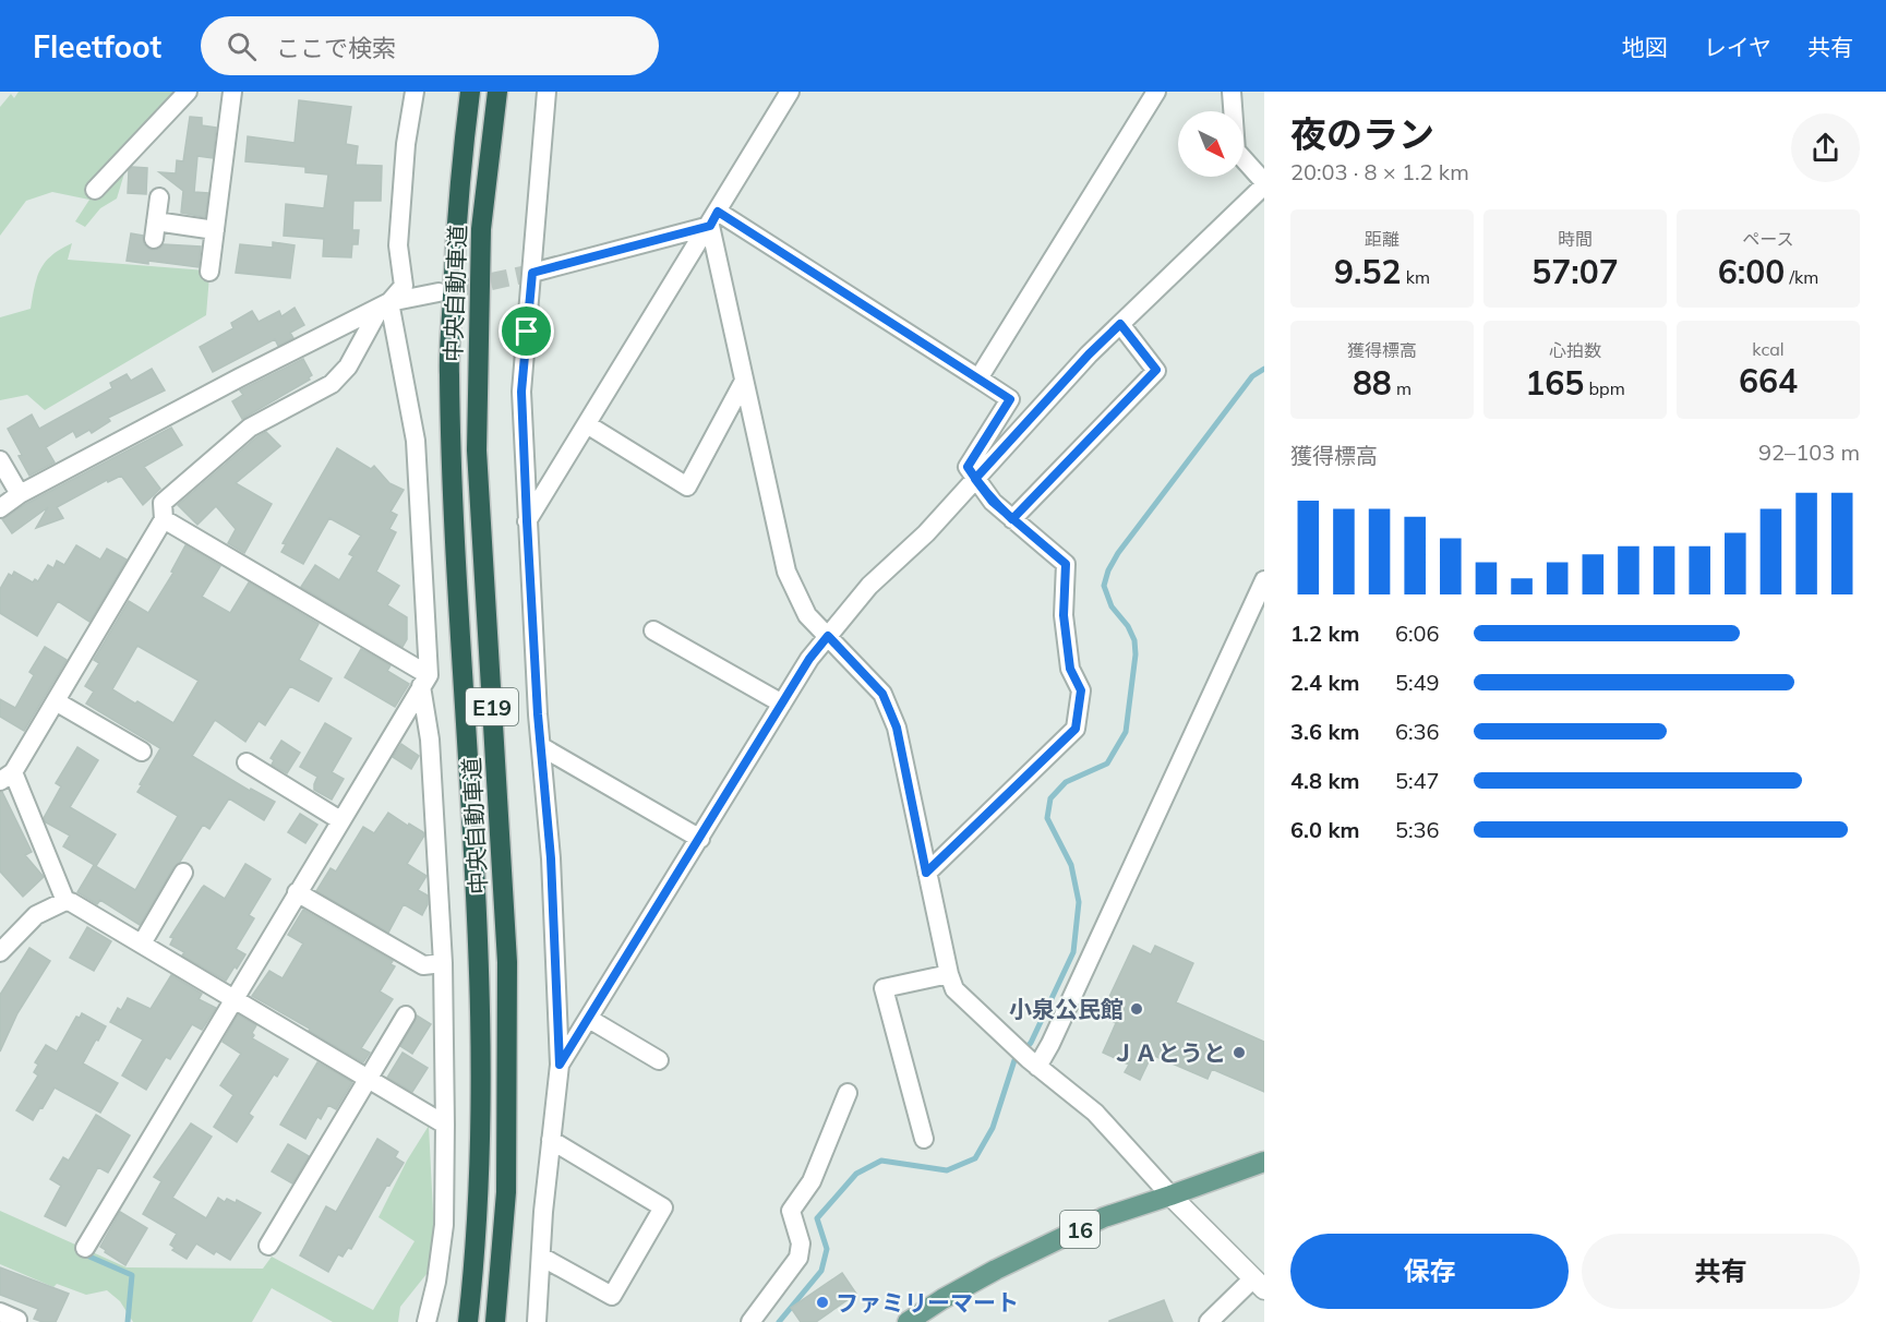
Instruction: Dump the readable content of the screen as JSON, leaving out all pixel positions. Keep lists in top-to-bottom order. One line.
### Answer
{"streets":{"highway":["中央自動車道","E19"],"main road":["16"]},"places":["小泉公民館","ＪＡとうと","ファミリーマート"],"north":"bottom right","page":{"header":"Fleetfoot","search":"ここで検索","nav":["地図","レイヤ","共有"],"heading":["夜のラン","20:03 · 8 × 1.2 km"],"stats":[["距離","9.52 km"],["時間","57:07"],["ペース","6:00 /km"],["獲得標高","88 m"],["心拍数","165 bpm"],["kcal","664"]],"chart":["獲得標高","92–103 m"],"list":[{"name":"1.2 km","note":"6:06"},{"name":"2.4 km","note":"5:49"},{"name":"3.6 km","note":"6:36"},{"name":"4.8 km","note":"5:47"},{"name":"6.0 km","note":"5:36"}],"buttons":["保存","共有"]}}
